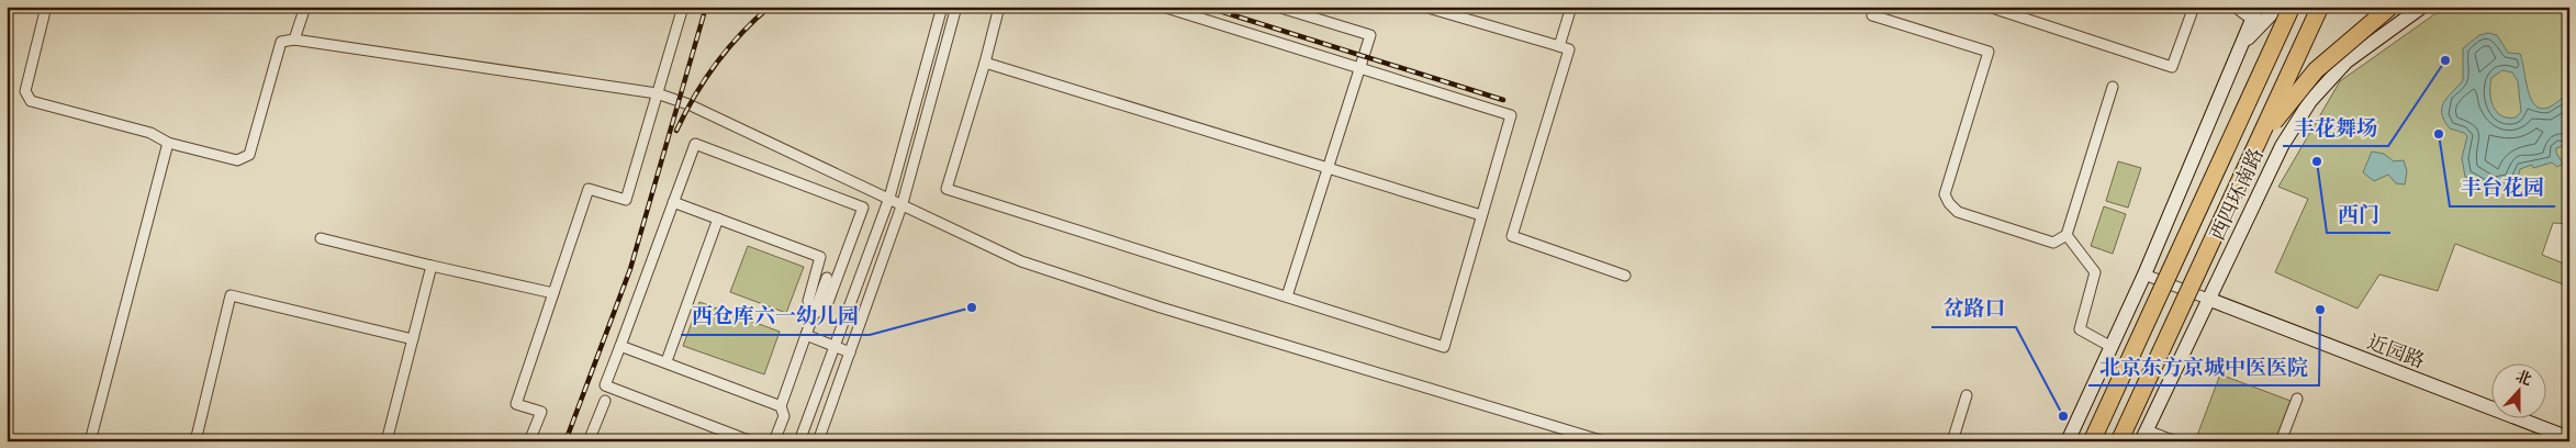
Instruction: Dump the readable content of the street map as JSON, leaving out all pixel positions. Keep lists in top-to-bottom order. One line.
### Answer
{"streets":{"highway":["西四环南路"],"street":["近园路"]},"crossings":[["西四环南路","近园路"]],"places":["丰花舞场","丰台花园","西门","西仓库六一幼儿园","北京东方京城中医医院","岔路口"],"north":"top"}
